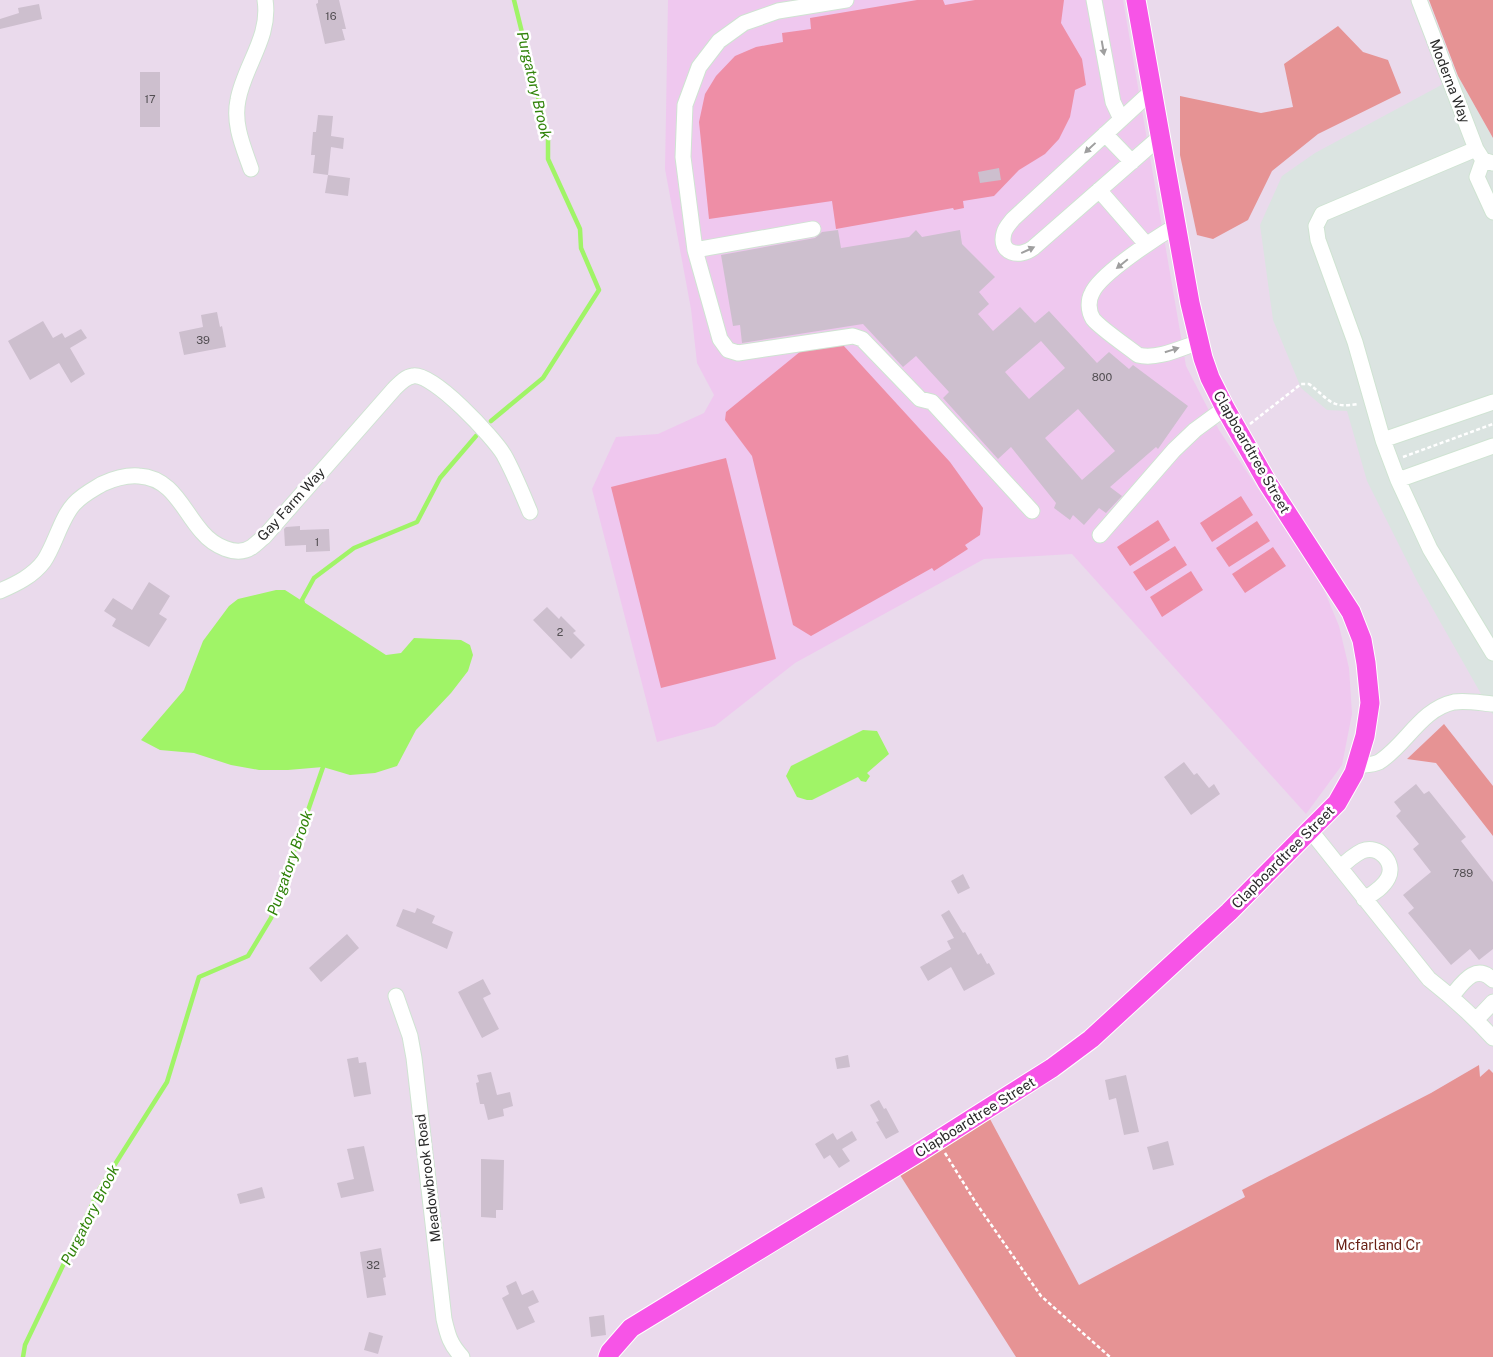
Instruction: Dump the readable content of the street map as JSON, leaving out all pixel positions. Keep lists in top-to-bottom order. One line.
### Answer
{"streets":{"main road":["Clapboardtree Street"],"street":["Moderna Way","Gay Farm Way","Meadowbrook Road"]},"water":["Purgatory Brook"],"parks":["Mcfarland Cr"],"house_numbers":["16","17","39","800","1","2","789","32"]}
